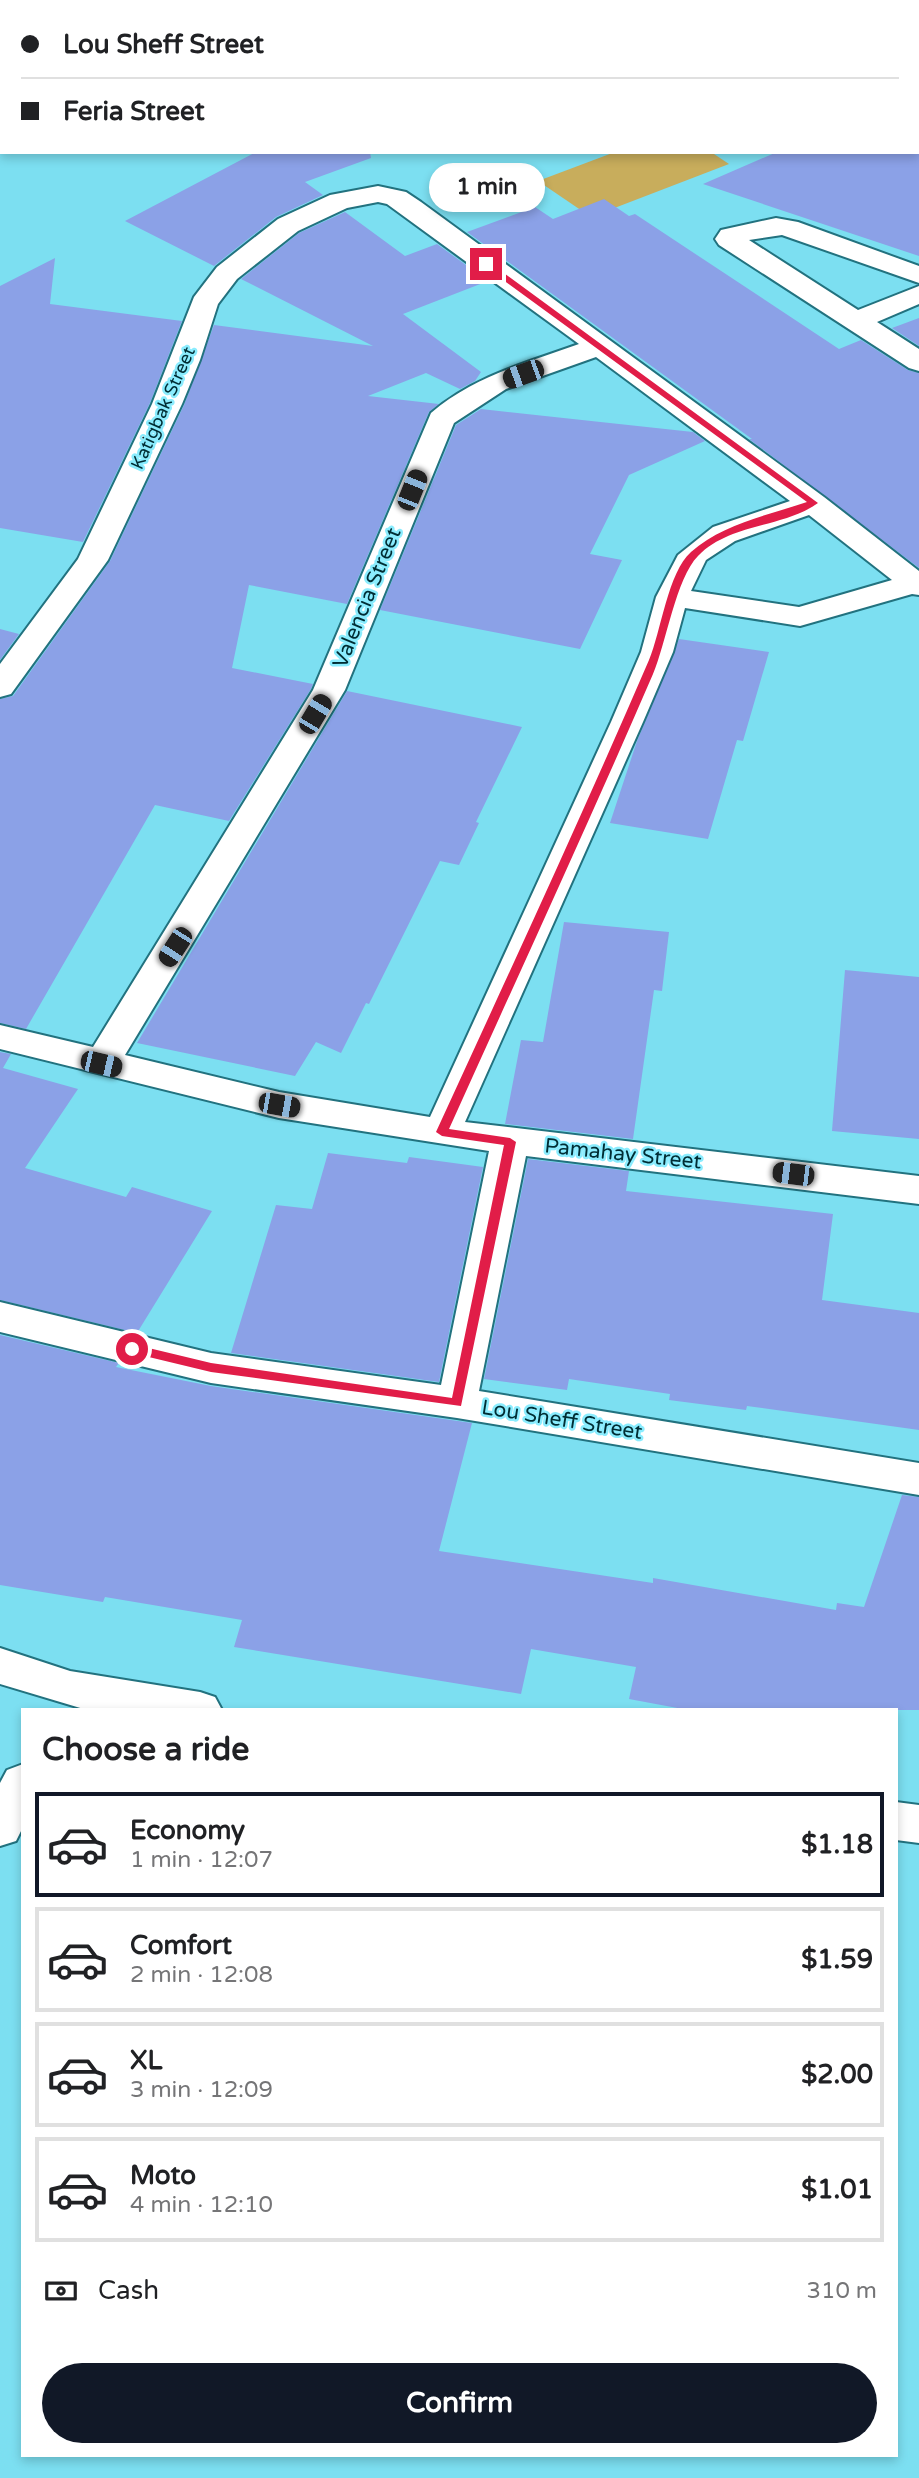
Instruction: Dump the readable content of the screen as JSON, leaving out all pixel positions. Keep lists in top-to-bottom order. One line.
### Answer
{"streets":{"street":["Katigbak Street","Valencia Street","Pamahay Street","Lou Sheff Street"]},"crossings":[["Katigbak Street","Valencia Street"],["Valencia Street","Pamahay Street"]],"page":{"banner":["Lou Sheff Street","Feria Street"],"bubble":"1 min","heading":"Choose a ride","list":[{"name":"Economy","note":"1 min · 12:07","value":"$1.18"},{"name":"Comfort","note":"2 min · 12:08","value":"$1.59"},{"name":"XL","note":"3 min · 12:09","value":"$2.00"},{"name":"Moto","note":"4 min · 12:10","value":"$1.01"}],"pay":["Cash","310 m"],"buttons":"Confirm"}}
